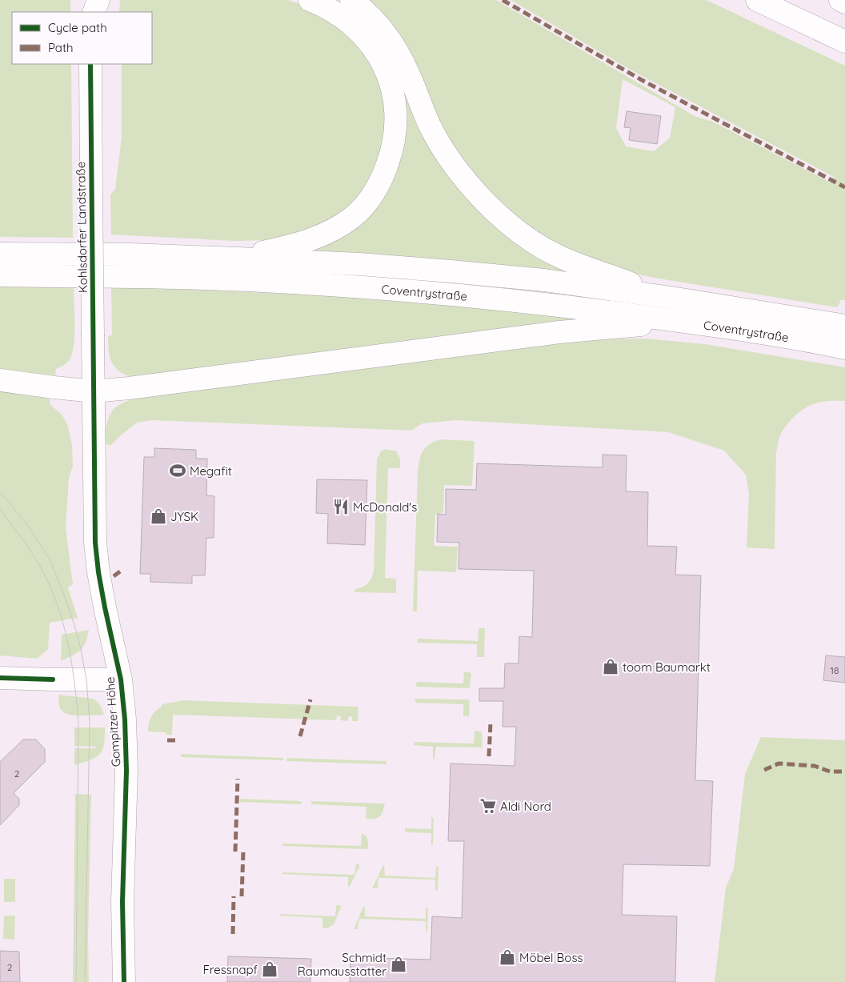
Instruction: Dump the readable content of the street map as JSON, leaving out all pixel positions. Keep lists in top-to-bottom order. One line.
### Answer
{"streets":{"main road":["Kohlsdorfer Landstraße","Coventrystraße","Gompitzer Höhe"]},"crossings":[["Kohlsdorfer Landstraße","Gompitzer Höhe"]],"places":{"sports":["Megafit"],"restaurant":["McDonald's"],"shop":["JYSK","toom Baumarkt","Möbel Boss","Schmidt Raumausstatter","Fressnapf"],"supermarket":["Aldi Nord"]},"house_numbers":["18","2","2"],"legend":["Cycle path","Path"]}
